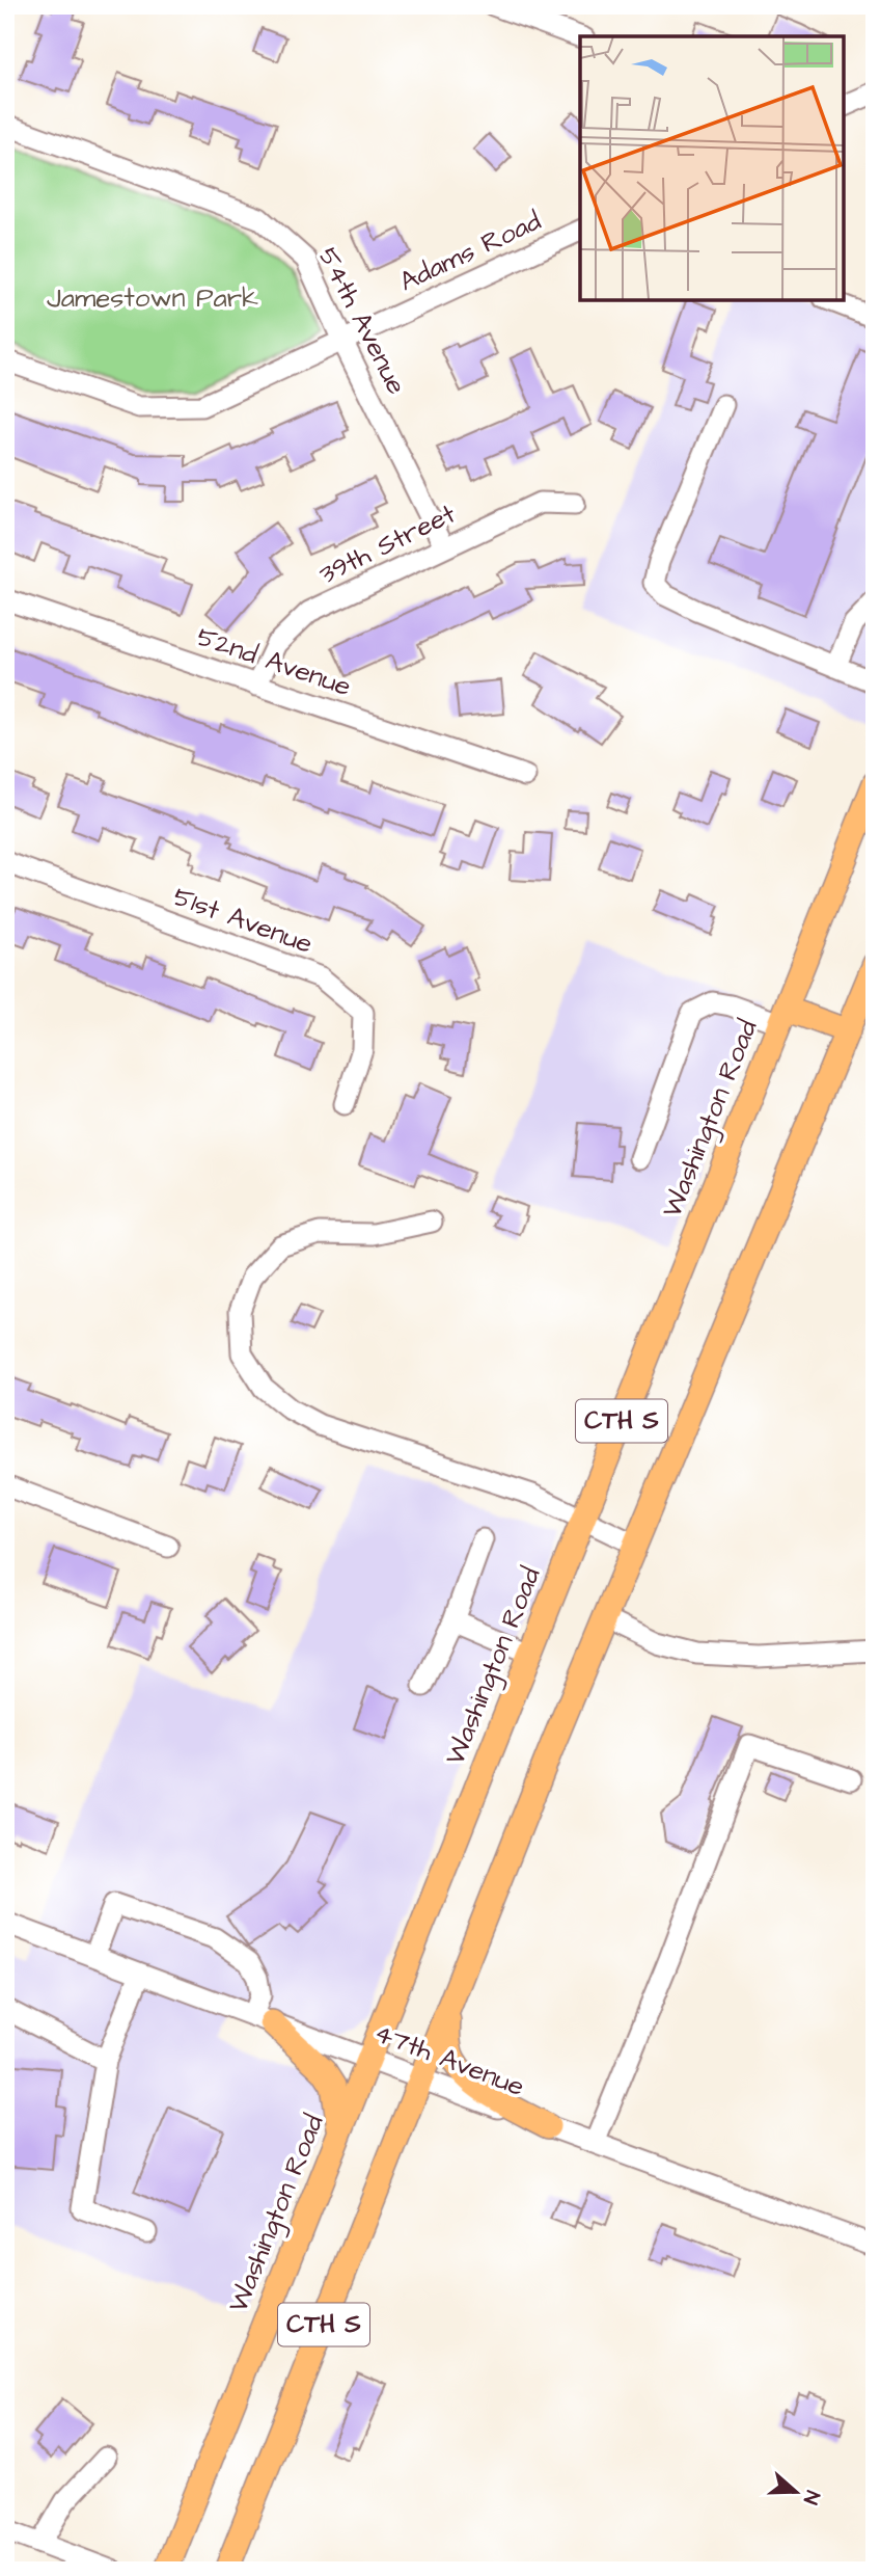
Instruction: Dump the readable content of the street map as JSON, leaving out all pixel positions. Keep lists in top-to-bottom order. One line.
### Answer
{"streets":{"main road":["Washington Road","CTH S"],"street":["Adams Road","54th Avenue","39th Street","52nd Avenue","51st Avenue","47th Avenue"]},"crossings":[["Adams Road","54th Avenue"],["54th Avenue","39th Street"],["39th Street","52nd Avenue"],["Washington Road","47th Avenue"],["CTH S","47th Avenue"]],"parks":["Jamestown Park"],"north":"right"}
